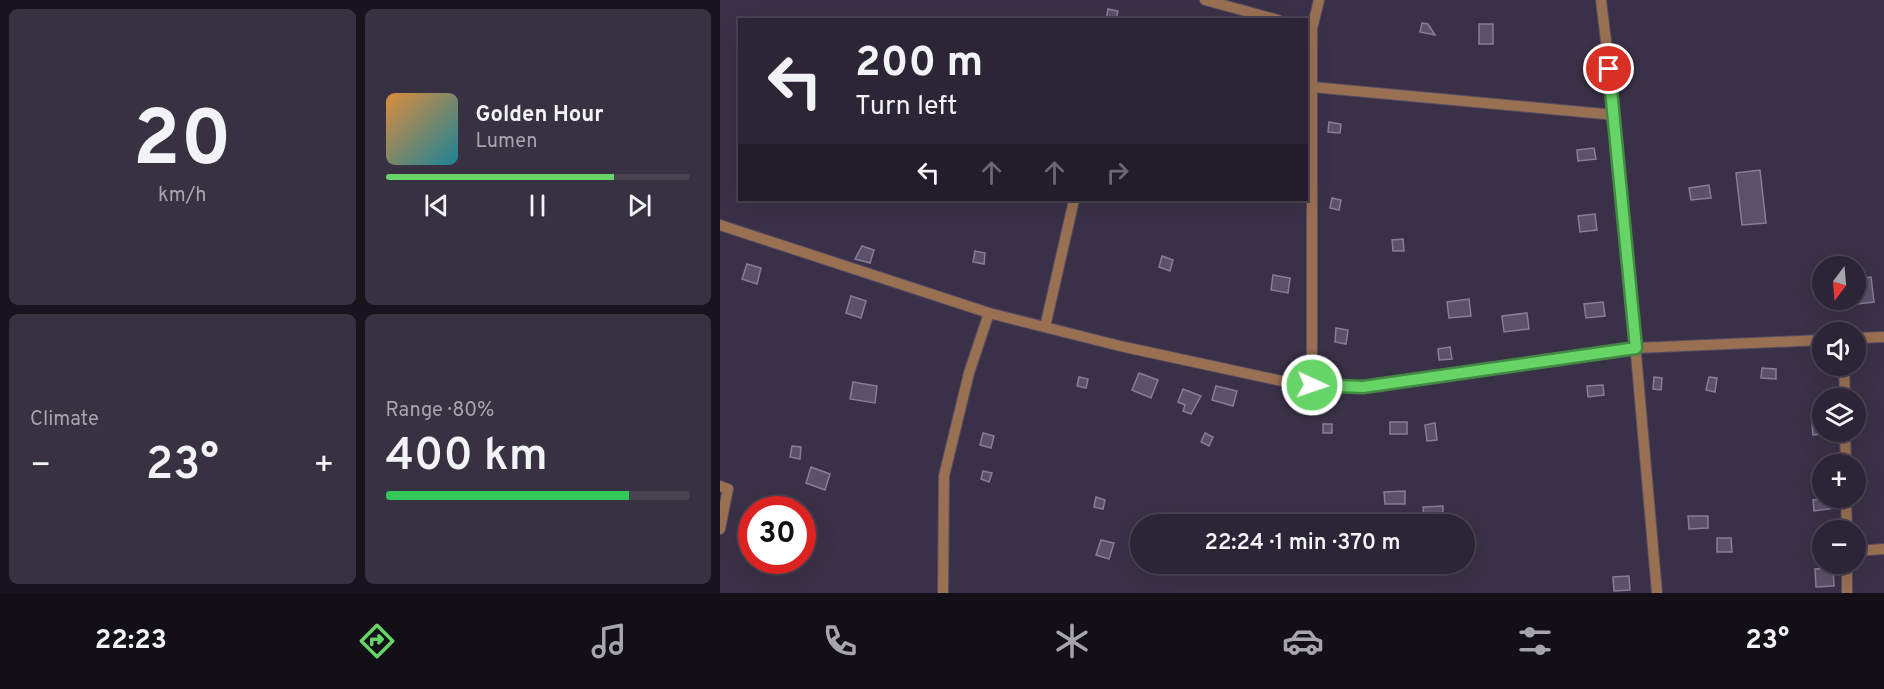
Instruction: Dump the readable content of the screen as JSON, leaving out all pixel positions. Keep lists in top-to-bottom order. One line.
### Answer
{"north":"bottom","page":{"tile":[["20","km/h"],"Climate",["Range · 80%","400 km"]],"turn":["200 m","Turn left"],"song":["Golden Hour","Lumen"],"map_buttons":["+","−"],"heat":["−","23°","+"],"limit":"30","trip":"22:24 · 1 min · 370 m","tabs":["22:23","23°"]}}
